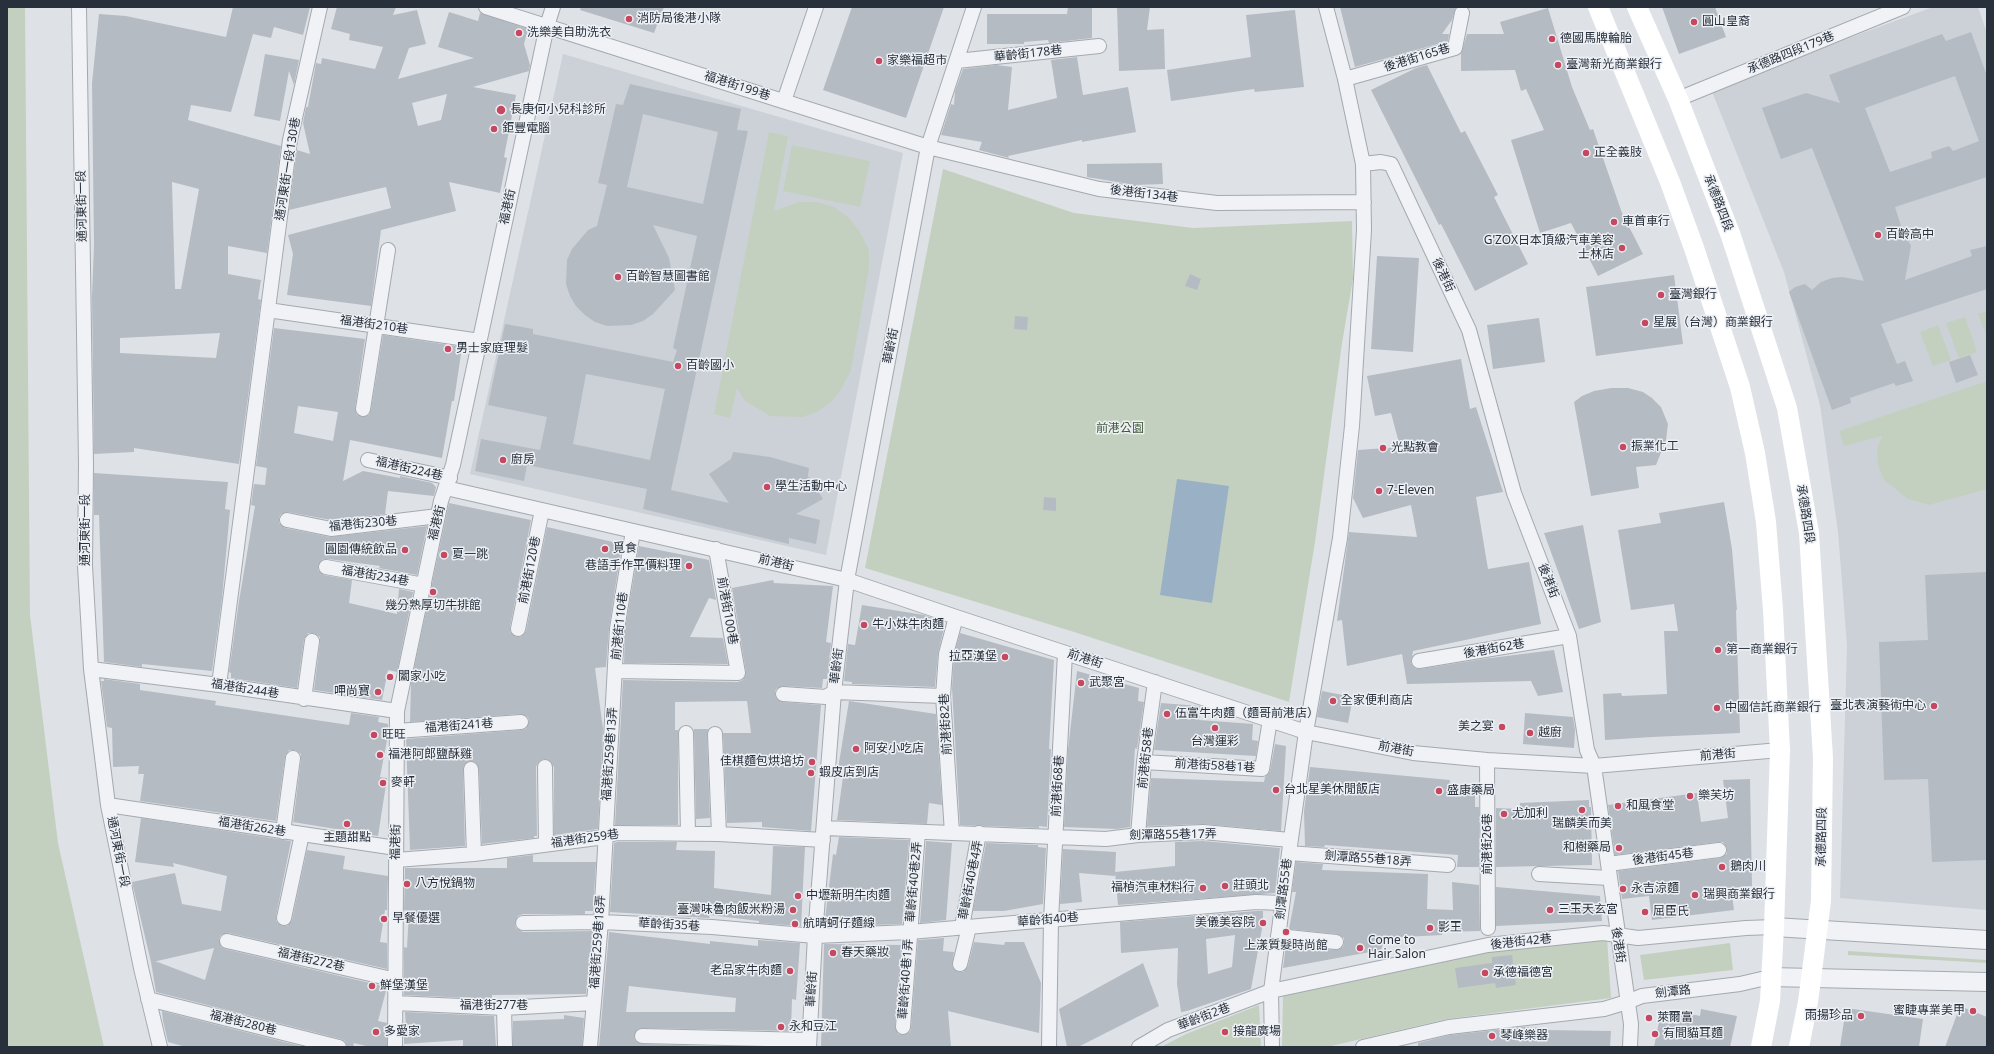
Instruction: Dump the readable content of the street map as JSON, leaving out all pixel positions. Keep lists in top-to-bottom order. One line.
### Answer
{"streets":{"main road":["承德路四段"],"street":["承德路四段179巷","華齡街178巷","後港街165巷","福港街199巷","通河東街一段130巷","後港街134巷","通河東街一段","福港街","後港街","福港街210巷","華齡街","福港街224巷","福港街230巷","前港街","前港街120巷","福港街234巷","前港街100巷","前港街110巷","後港街62巷","福港街244巷","前港街82巷","福港街241巷","福港街259巷13弄","前港街58巷","前港街58巷1巷","前港街68巷","福港街262巷","劍潭路55巷17弄","福港街259巷","前港街26巷","後港街45巷","劍潭路55巷18弄","華齡街40巷4弄","華齡街40巷2弄","劍潭路55巷","華齡街40巷","華齡街35巷","福港街259巷18弄","後港街42巷","福港街272巷","華齡街40巷1弄","劍潭路","福港街277巷","華齡街2巷","福港街280巷"]},"crossings":[["承德路四段179巷","承德路四段"],["華齡街178巷","華齡街"],["福港街199巷","後港街134巷"],["福港街199巷","福港街"],["福港街199巷","華齡街"],["通河東街一段130巷","福港街210巷"],["通河東街一段130巷","福港街244巷"],["後港街134巷","華齡街"],["承德路四段","劍潭路"],["通河東街一段","福港街244巷"],["通河東街一段","福港街262巷"],["通河東街一段","福港街280巷"],["福港街","福港街210巷"],["福港街","福港街224巷"],["福港街","福港街230巷"],["福港街","前港街"],["福港街","福港街234巷"],["福港街","福港街244巷"],["福港街","福港街241巷"],["福港街","福港街262巷"],["福港街","福港街259巷"],["福港街","福港街272巷"],["福港街","福港街277巷"],["後港街","前港街"],["後港街","後港街62巷"],["後港街","後港街45巷"],["後港街","後港街42巷"],["後港街","劍潭路"],["華齡街","前港街"],["華齡街","前港街82巷"],["華齡街","福港街259巷"],["華齡街","華齡街40巷"],["華齡街","華齡街35巷"],["福港街224巷","前港街"],["前港街","前港街120巷"],["前港街","前港街100巷"],["前港街","前港街110巷"],["前港街","前港街82巷"],["前港街","前港街58巷"],["前港街","前港街58巷1巷"],["前港街","前港街68巷"],["前港街","前港街26巷"],["前港街","劍潭路55巷"],["前港街100巷","前港街110巷"],["前港街110巷","福港街259巷13弄"],["前港街82巷","劍潭路55巷17弄"],["前港街82巷","福港街259巷"],["福港街259巷13弄","福港街259巷"],["福港街259巷13弄","福港街259巷18弄"],["前港街58巷","前港街58巷1巷"],["前港街58巷","劍潭路55巷17弄"],["前港街68巷","劍潭路55巷17弄"],["前港街68巷","華齡街40巷"],["福港街262巷","福港街259巷"],["劍潭路55巷17弄","福港街259巷"],["劍潭路55巷17弄","劍潭路55巷18弄"],["劍潭路55巷17弄","華齡街40巷4弄"],["劍潭路55巷17弄","劍潭路55巷"],["福港街259巷","華齡街40巷2弄"],["福港街259巷","福港街259巷18弄"],["劍潭路55巷18弄","劍潭路55巷"],["華齡街40巷4弄","華齡街40巷"],["華齡街40巷2弄","華齡街40巷"],["華齡街40巷2弄","華齡街40巷1弄"],["劍潭路55巷","華齡街40巷"],["劍潭路55巷","後港街42巷"],["劍潭路55巷","華齡街2巷"],["華齡街40巷","華齡街35巷"],["華齡街40巷","華齡街40巷1弄"],["華齡街35巷","福港街259巷18弄"],["福港街259巷18弄","福港街277巷"],["後港街42巷","華齡街2巷"]],"parks":["前港公園"],"places":["消防局後港小隊","圓山皇裔","洗樂美自助洗衣","德國馬牌輪胎","家樂福超市","臺灣新光商業銀行","長庚何小兒科診所","鉅豐電腦","正全義肢","車首車行","百齡高中","G'ZOX日本頂級汽車美容 士林店","百齡智慧圖書館","臺灣銀行","星展（台灣）商業銀行","男士家庭理髮","百齡國小","振業化工","光點教會","廚房","學生活動中心","7-Eleven","覓食","圓園傳統飲品","夏一跳","巷語手作平價料理","幾分熟厚切牛排館","牛小妹牛肉麵","第一商業銀行","拉亞漢堡","闔家小吃","武聚宮","呷尚寶","全家便利商店","臺北表演藝術中心","中國信託商業銀行","伍富牛肉麵（麵哥前港店）","美之宴","台灣運彩","越廚","旺旺","阿安小吃店","福港阿郎鹽酥雞","佳棋麵包烘培坊","蝦皮店到店","麥軒","台北星美休閒飯店","盛康藥局","樂芙坊","和風食堂","瑞麟美而美","尤加利","主題甜點","和樹藥局","鵝肉川","八方悅鍋物","莊頭北","福楨汽車材料行","永吉涼麵","瑞興商業銀行","中壢新明牛肉麵","臺灣味魯肉飯米粉湯","三玉天玄宮","屈臣氏","早餐優選","美儀美容院","航晴蚵仔麵線","影王","上漾質髮時尚館","Come to Hair Salon","春天藥妝","老品家牛肉麵","承德福德宮","鮮堡漢堡","蜜睫專業美甲","雨揚珍品","萊爾富","永和豆江","多愛家","接龍廣場","有間貓耳麵","琴峰樂器"]}
